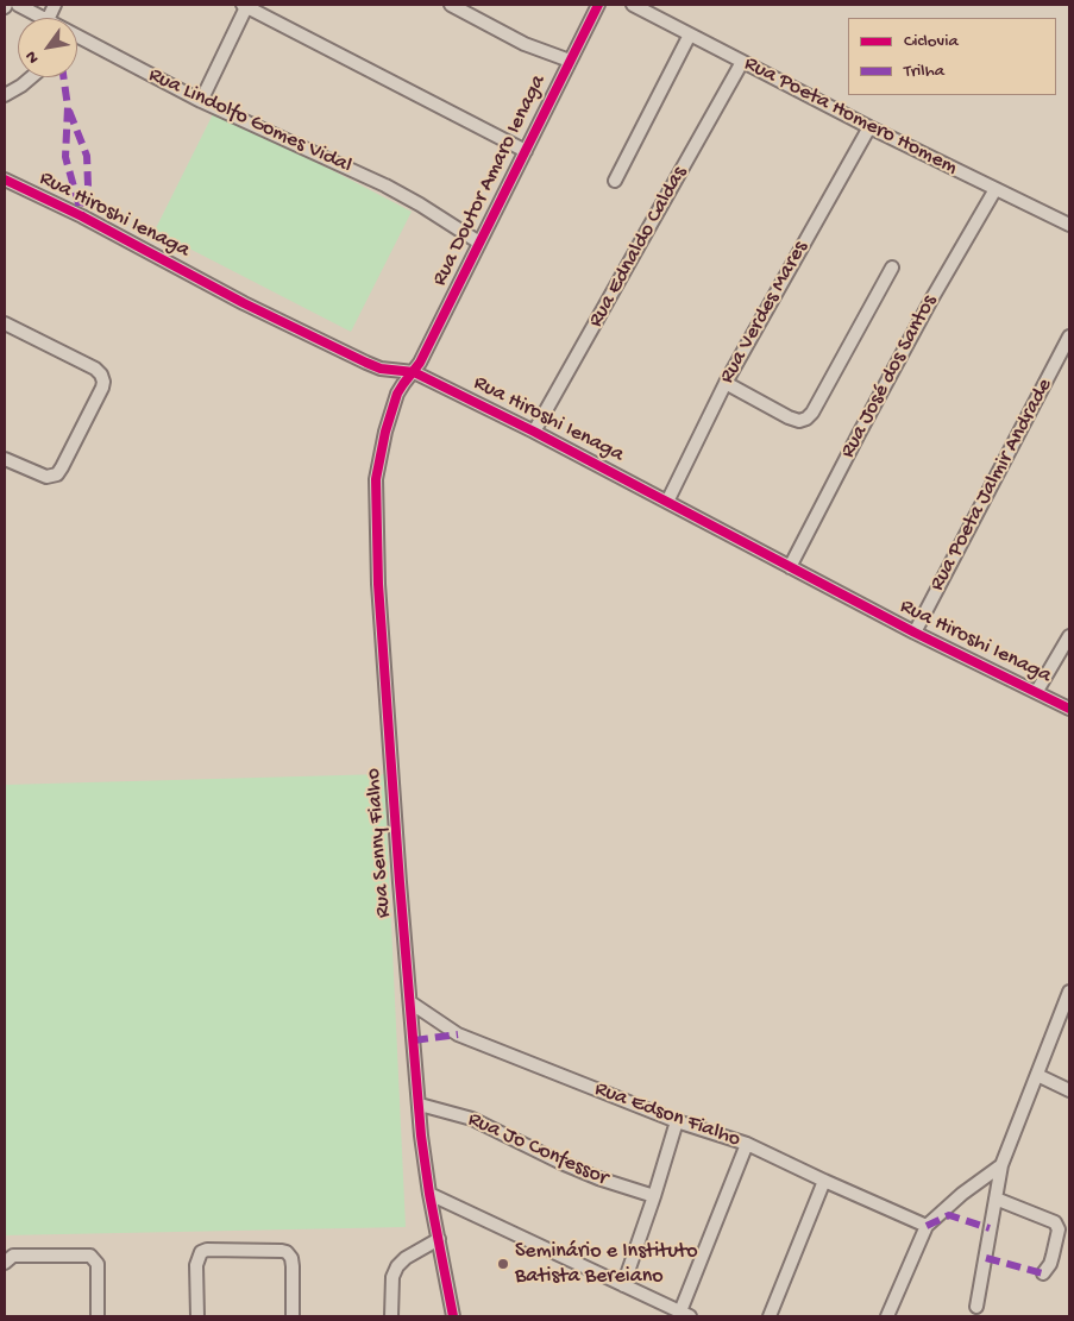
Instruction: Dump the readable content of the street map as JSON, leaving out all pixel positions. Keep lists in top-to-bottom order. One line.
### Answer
{"streets":{"street":["Rua Poeta Homero Homem","Rua Lindolfo Gomes Vidal","Rua Doutor Amaro Ienaga","Rua Hiroshi Ienaga","Rua Ednaldo Caldas","Rua Verdes Mares","Rua José dos Santos","Rua Poeta Jalmir Andrade","Rua Senny Fialho","Rua Edson Fialho","Rua Jo Confessor"]},"crossings":[["Rua Poeta Homero Homem","Rua Ednaldo Caldas"],["Rua Poeta Homero Homem","Rua Verdes Mares"],["Rua Poeta Homero Homem","Rua José dos Santos"],["Rua Lindolfo Gomes Vidal","Rua Doutor Amaro Ienaga"],["Rua Doutor Amaro Ienaga","Rua Hiroshi Ienaga"],["Rua Doutor Amaro Ienaga","Rua Senny Fialho"],["Rua Hiroshi Ienaga","Rua Ednaldo Caldas"],["Rua Hiroshi Ienaga","Rua Verdes Mares"],["Rua Hiroshi Ienaga","Rua José dos Santos"],["Rua Hiroshi Ienaga","Rua Poeta Jalmir Andrade"],["Rua Hiroshi Ienaga","Rua Senny Fialho"],["Rua Senny Fialho","Rua Edson Fialho"],["Rua Senny Fialho","Rua Jo Confessor"]],"places":["Seminário e Instituto Batista Bereiano"],"legend":["Ciclovia","Trilha"],"north":"bottom left"}
